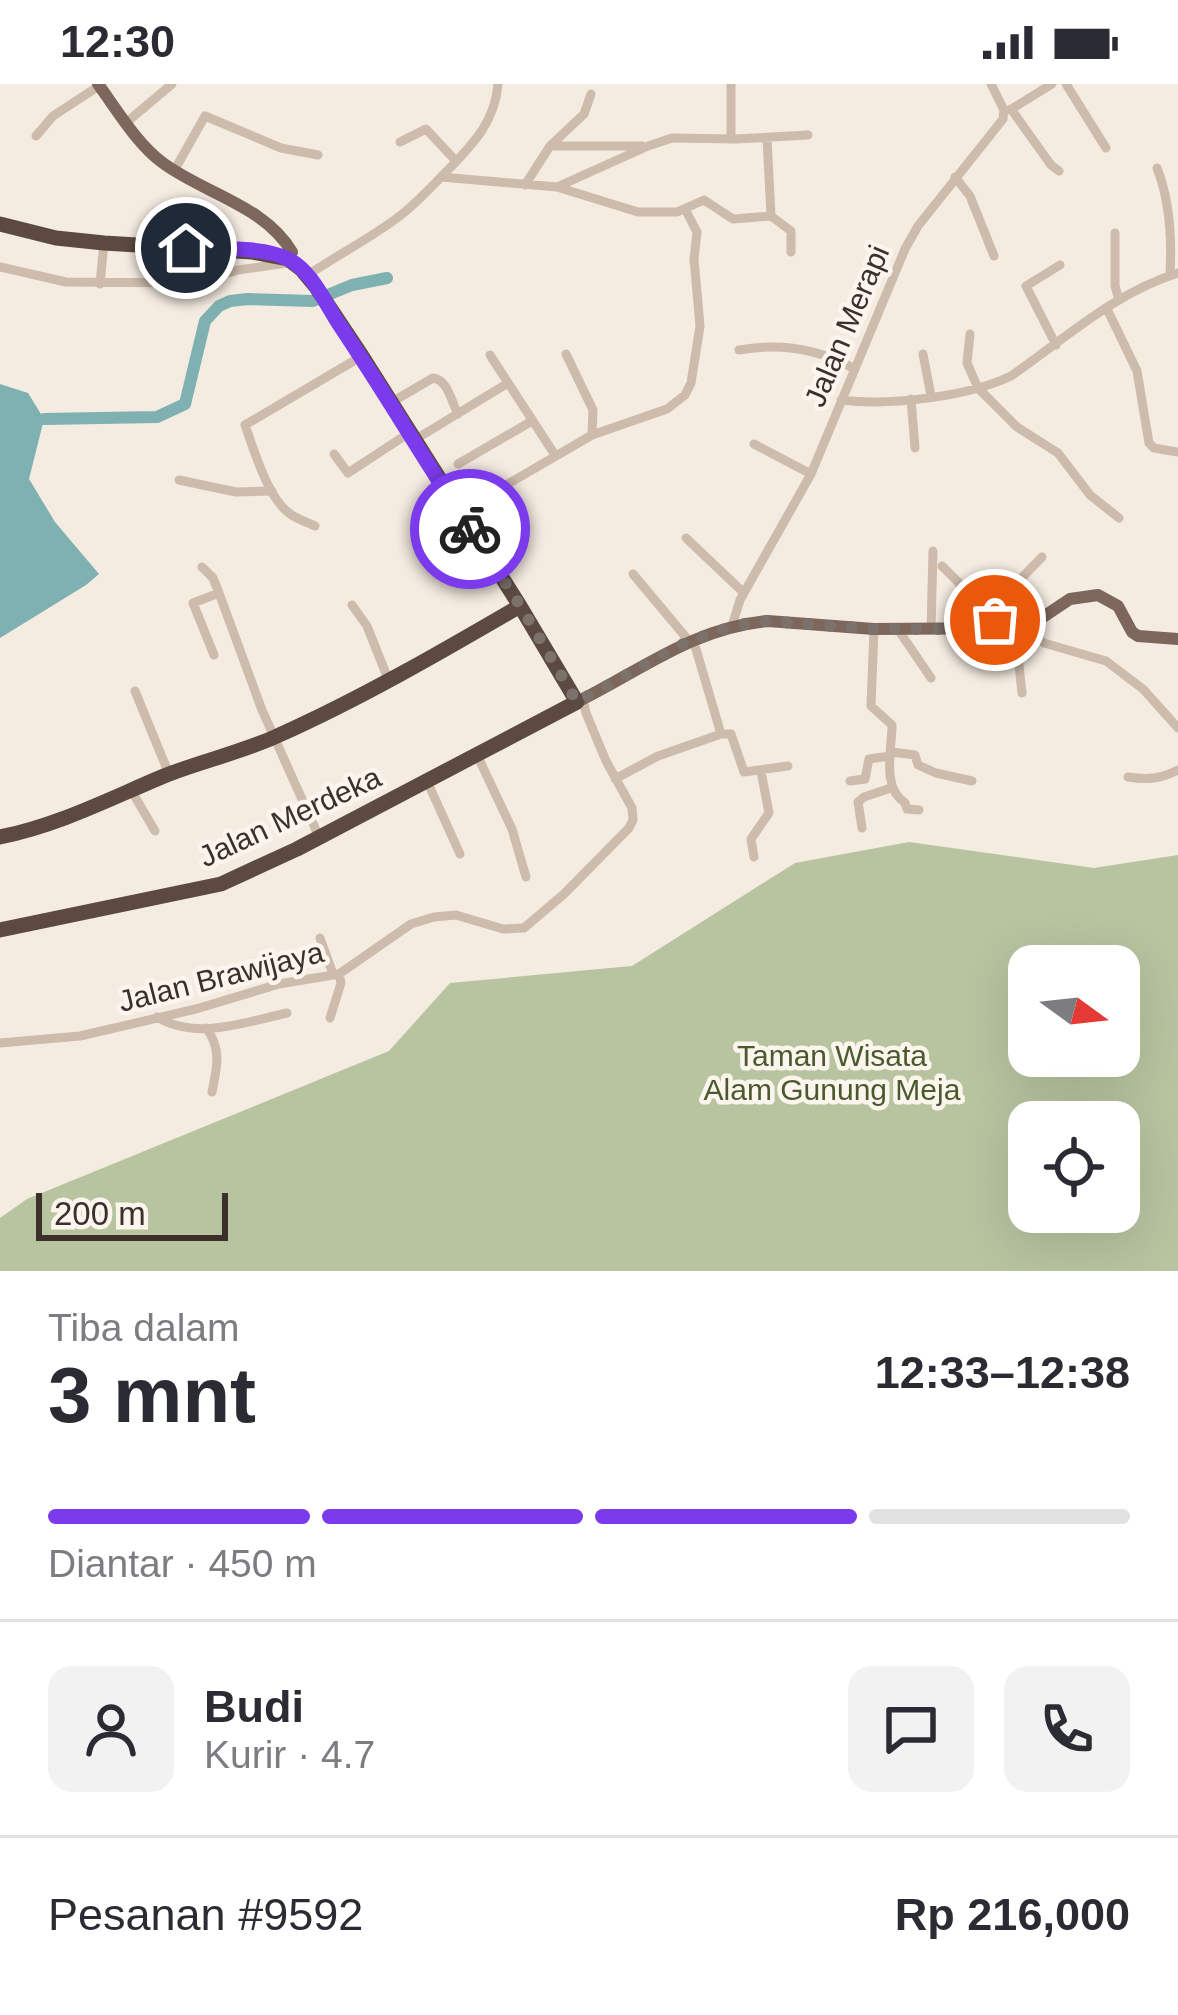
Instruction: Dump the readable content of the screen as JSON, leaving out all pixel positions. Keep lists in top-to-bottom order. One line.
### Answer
{"streets":{"highway":["Jalan Merdeka"],"street":["Jalan Merapi","Jalan Brawijaya"]},"crossings":[["Jalan Merdeka","Jalan Brawijaya"]],"parks":["Taman Wisata Alam Gunung Meja"],"scale_bar":"200 m","north":"right","page":{"status":"12:30","scale":"200 m","heading":["3 mnt","Tiba dalam","12:33–12:38"],"panel":["Budi","Kurir · 4.7","Pesanan #9592","Rp 216,000"],"bar":"Diantar · 450 m"}}
